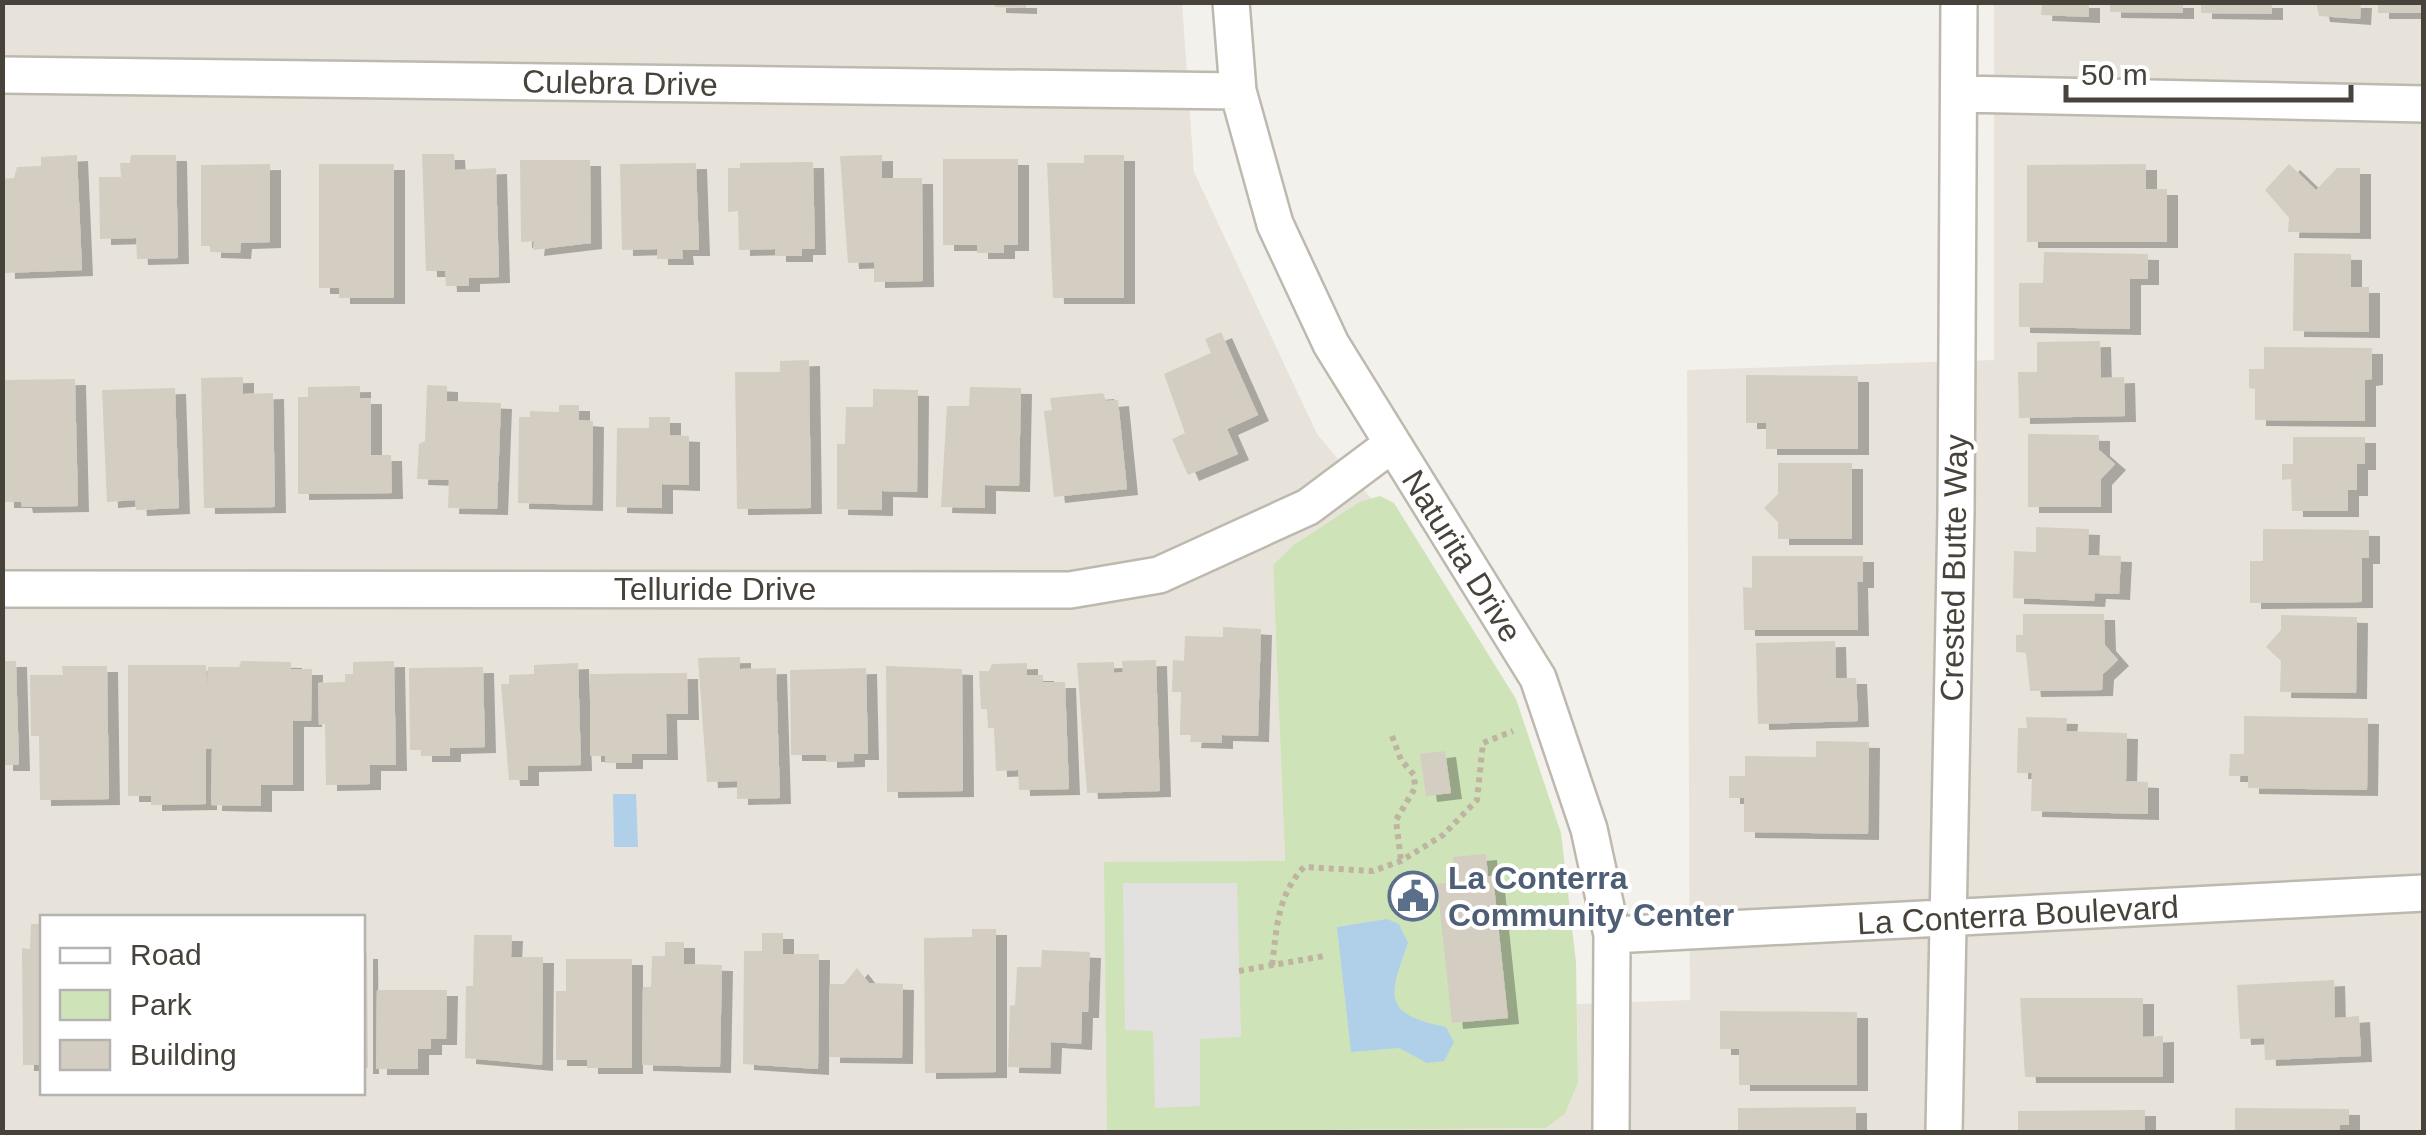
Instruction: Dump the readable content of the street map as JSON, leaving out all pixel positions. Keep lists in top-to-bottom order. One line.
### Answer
{"streets":{"street":["Culebra Drive","Naturita Drive","Crested Butte Way","Telluride Drive","La Conterra Boulevard"]},"crossings":[["Culebra Drive","Naturita Drive"],["Naturita Drive","Telluride Drive"],["Naturita Drive","La Conterra Boulevard"],["Crested Butte Way","La Conterra Boulevard"]],"places":{"public building":["La Conterra Community Center"]},"legend":["Road","Park","Building"],"scale_bar":"50 m"}
